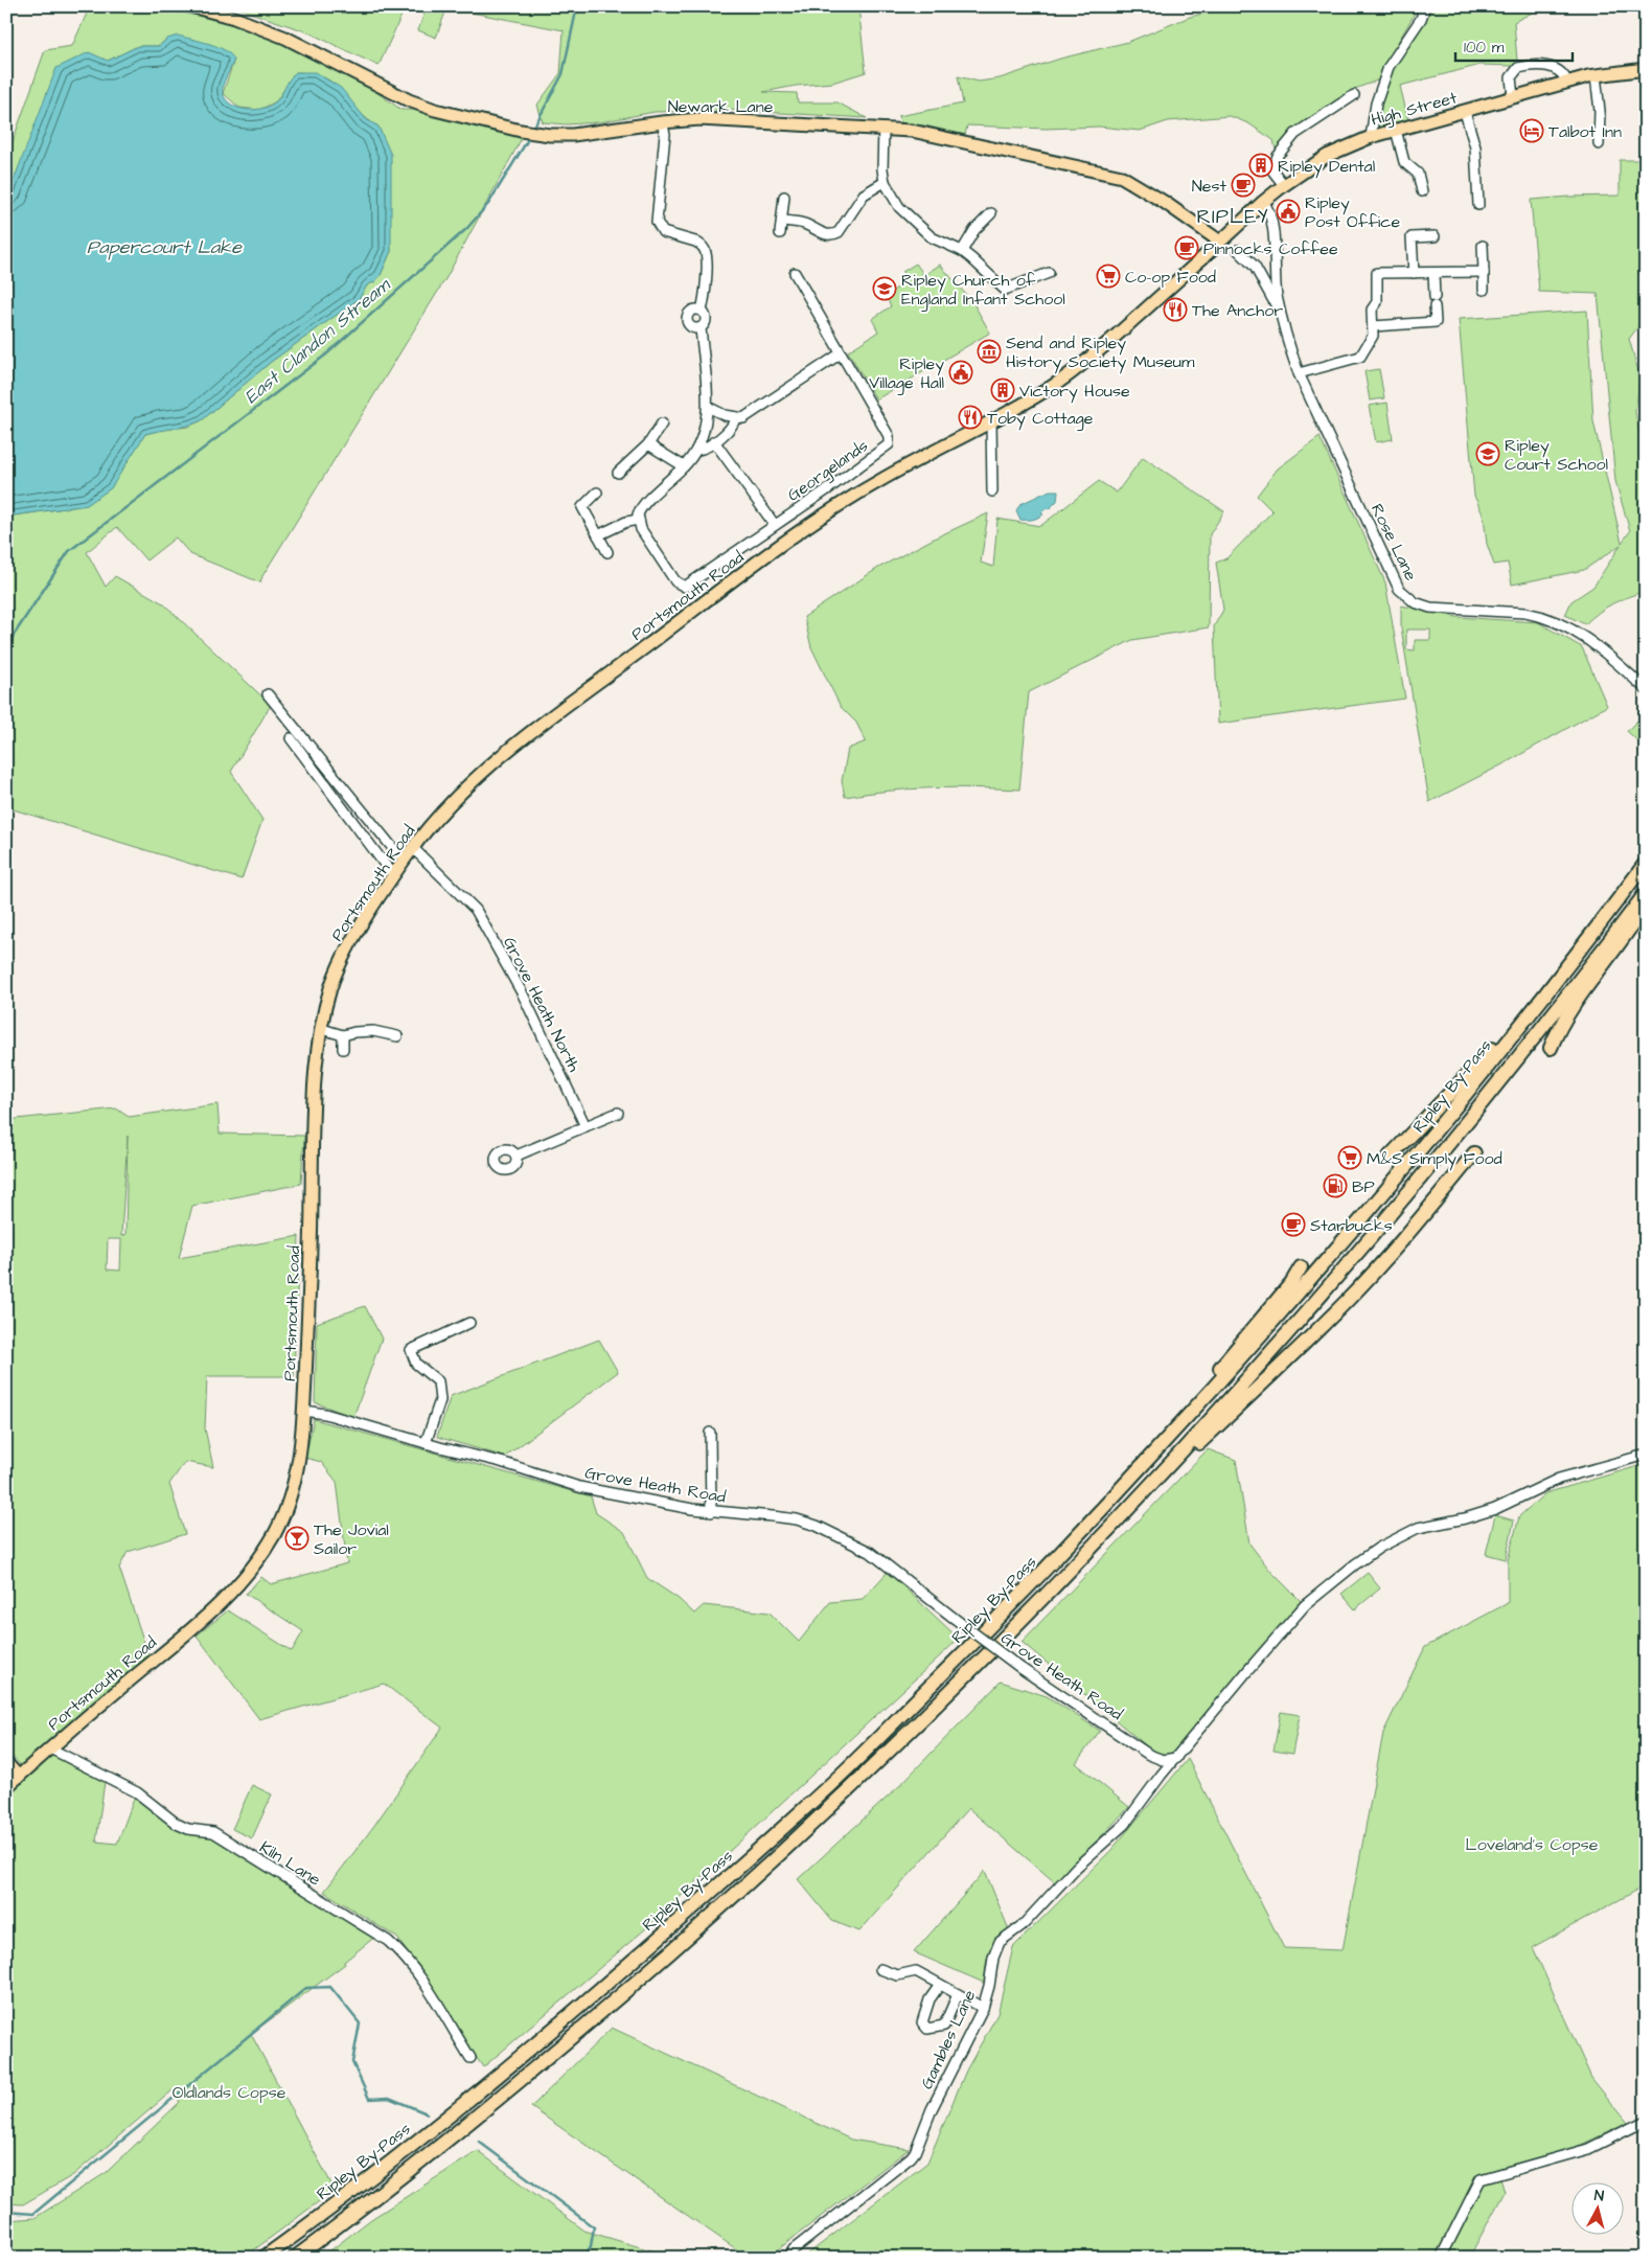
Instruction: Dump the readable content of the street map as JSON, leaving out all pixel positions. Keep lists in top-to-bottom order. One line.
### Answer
{"streets":{"highway":["Ripley By-Pass"],"main road":["Newark Lane","High Street","Portsmouth Road"],"street":["Georgelands","Rose Lane","Grove Heath North","Grove Heath Road","Kiln Lane","Gambles Lane"]},"crossings":[["Newark Lane","High Street"],["Newark Lane","Portsmouth Road"],["High Street","Rose Lane"],["High Street","Portsmouth Road"],["Portsmouth Road","Grove Heath North"],["Portsmouth Road","Grove Heath Road"],["Portsmouth Road","Kiln Lane"],["Grove Heath Road","Gambles Lane"]],"districts":["RIPLEY"],"water":["Papercourt Lake","East Clandon Stream"],"parks":["Loveland's Copse","Oldlands Copse"],"places":{"hotel":["Talbot Inn"],"building":["Ripley Dental","Victory House"],"cafe":["Nest","Pinnocks Coffee","Starbucks"],"public building":["Ripley Post Office","Ripley Village Hall"],"supermarket":["Co-op Food","M&S Simply Food"],"school or university":["Ripley Church of England Infant School","Ripley Court School"],"restaurant":["The Anchor","Toby Cottage"],"museum":["Send and Ripley History Society Museum"],"fuel station":["BP"],"bar":["The Jovial Sailor"]},"scale_bar":"100 m","north":"top"}
